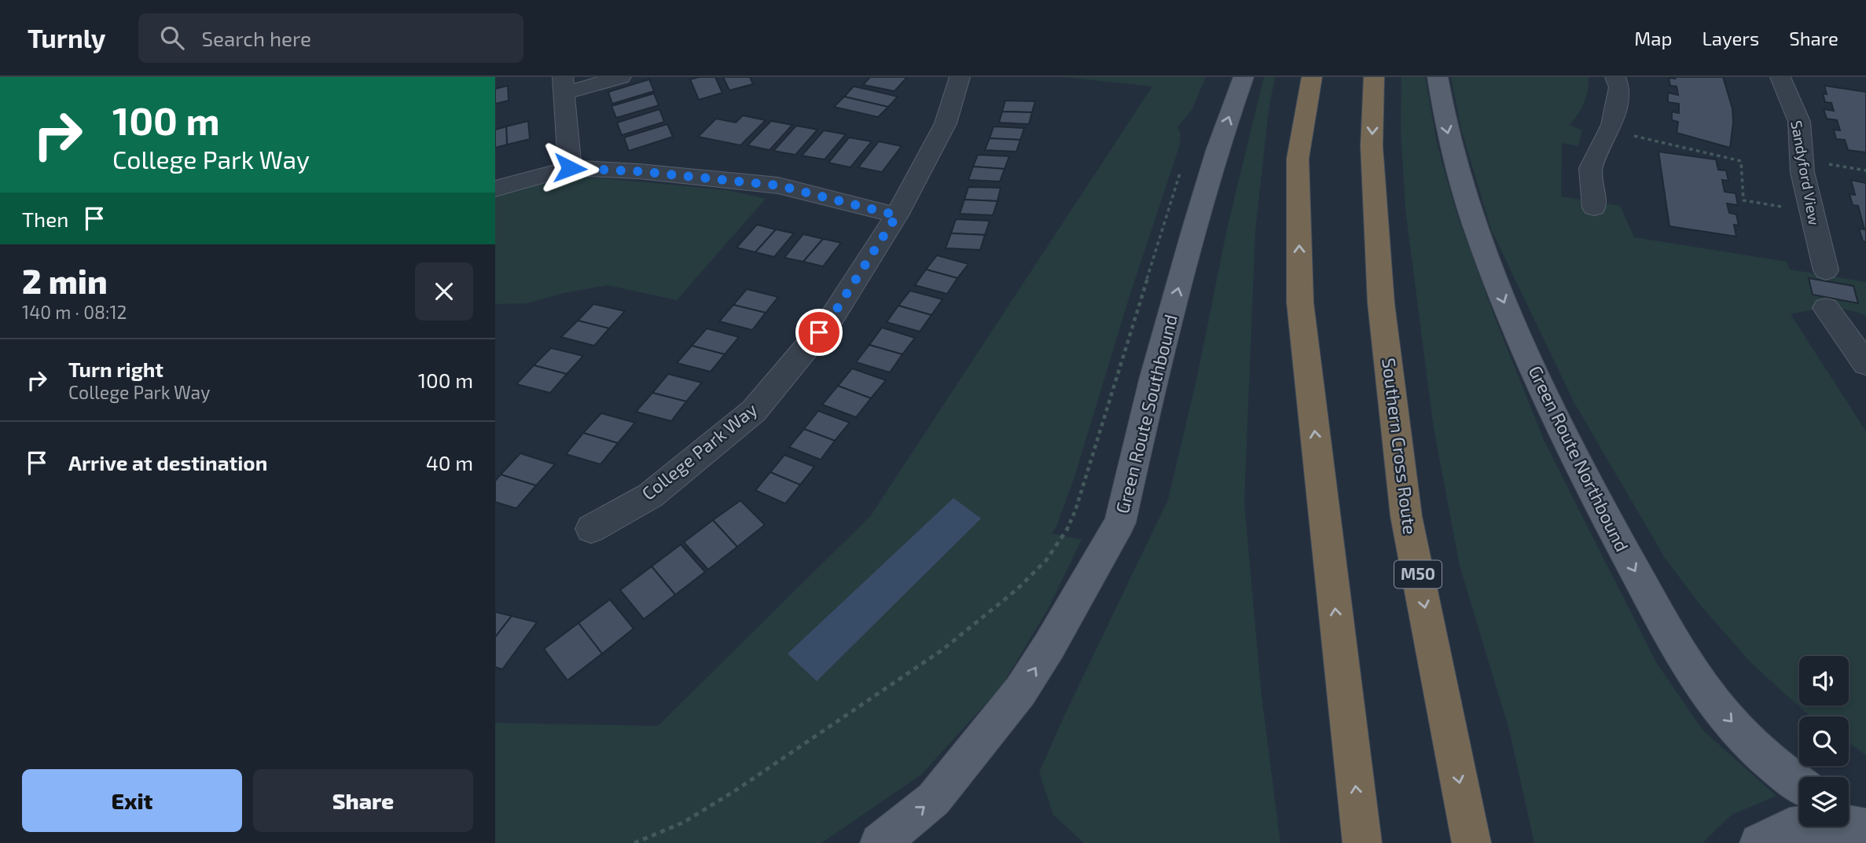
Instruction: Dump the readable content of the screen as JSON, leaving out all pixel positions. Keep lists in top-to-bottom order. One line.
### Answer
{"streets":{"highway":["Southern Cross Route","M50"],"main road":["Green Route Southbound","Green Route Northbound"],"street":["Sandyford View","College Park Way"]},"one_way":["Green Route Southbound","Green Route Northbound"],"page":{"header":"Turnly","search":"Search here","nav":["Map","Layers","Share"],"turn":["100 m","College Park Way"],"then":"Then","heading":["2 min","140 m · 08:12"],"list":[{"name":"Turn right","note":"College Park Way","value":"100 m"},{"name":"Arrive at destination","value":"40 m"}],"buttons":["Exit","Share"]}}
